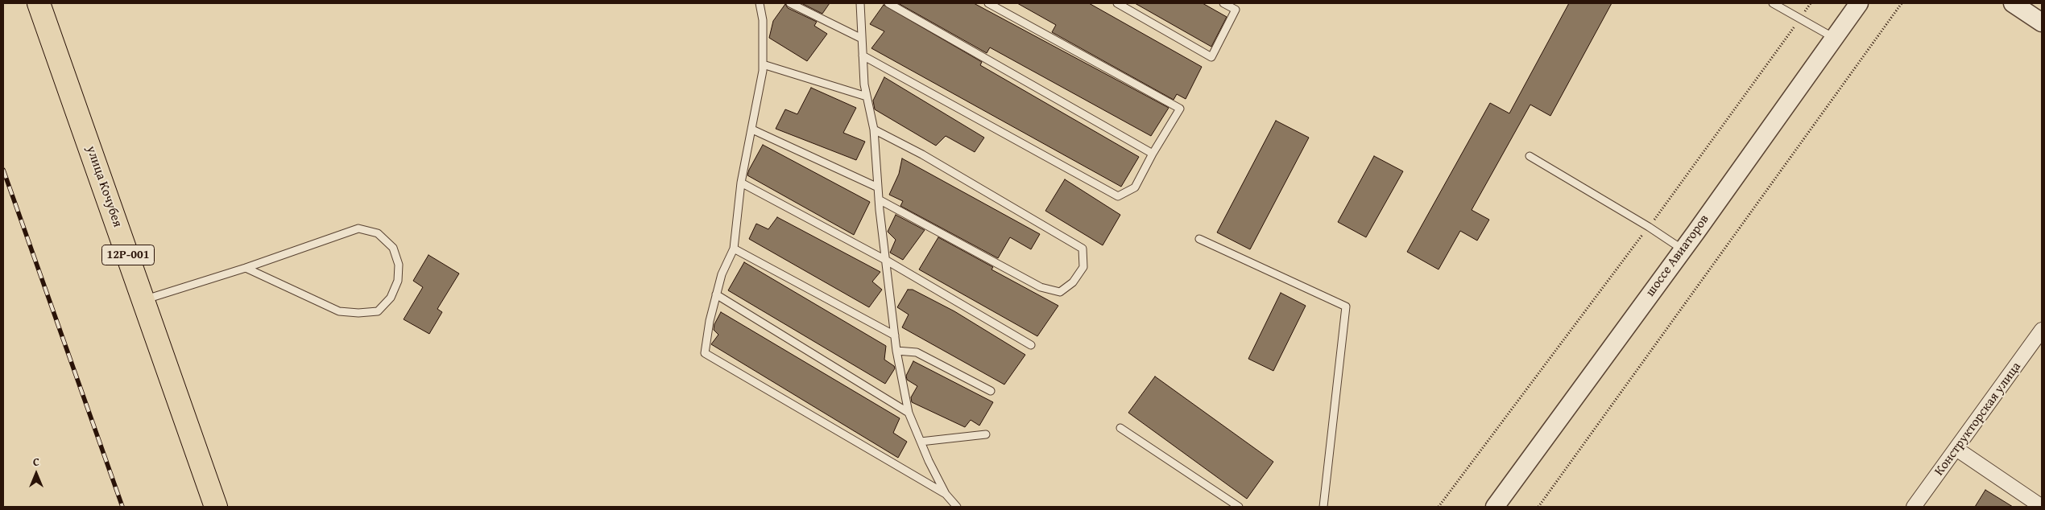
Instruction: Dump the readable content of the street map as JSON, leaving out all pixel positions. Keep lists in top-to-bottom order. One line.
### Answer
{"streets":{"main road":["улица Кочубея","12Р-001"],"street":["шоссе Авиаторов","Конструкторская улица"]},"north":"top"}
